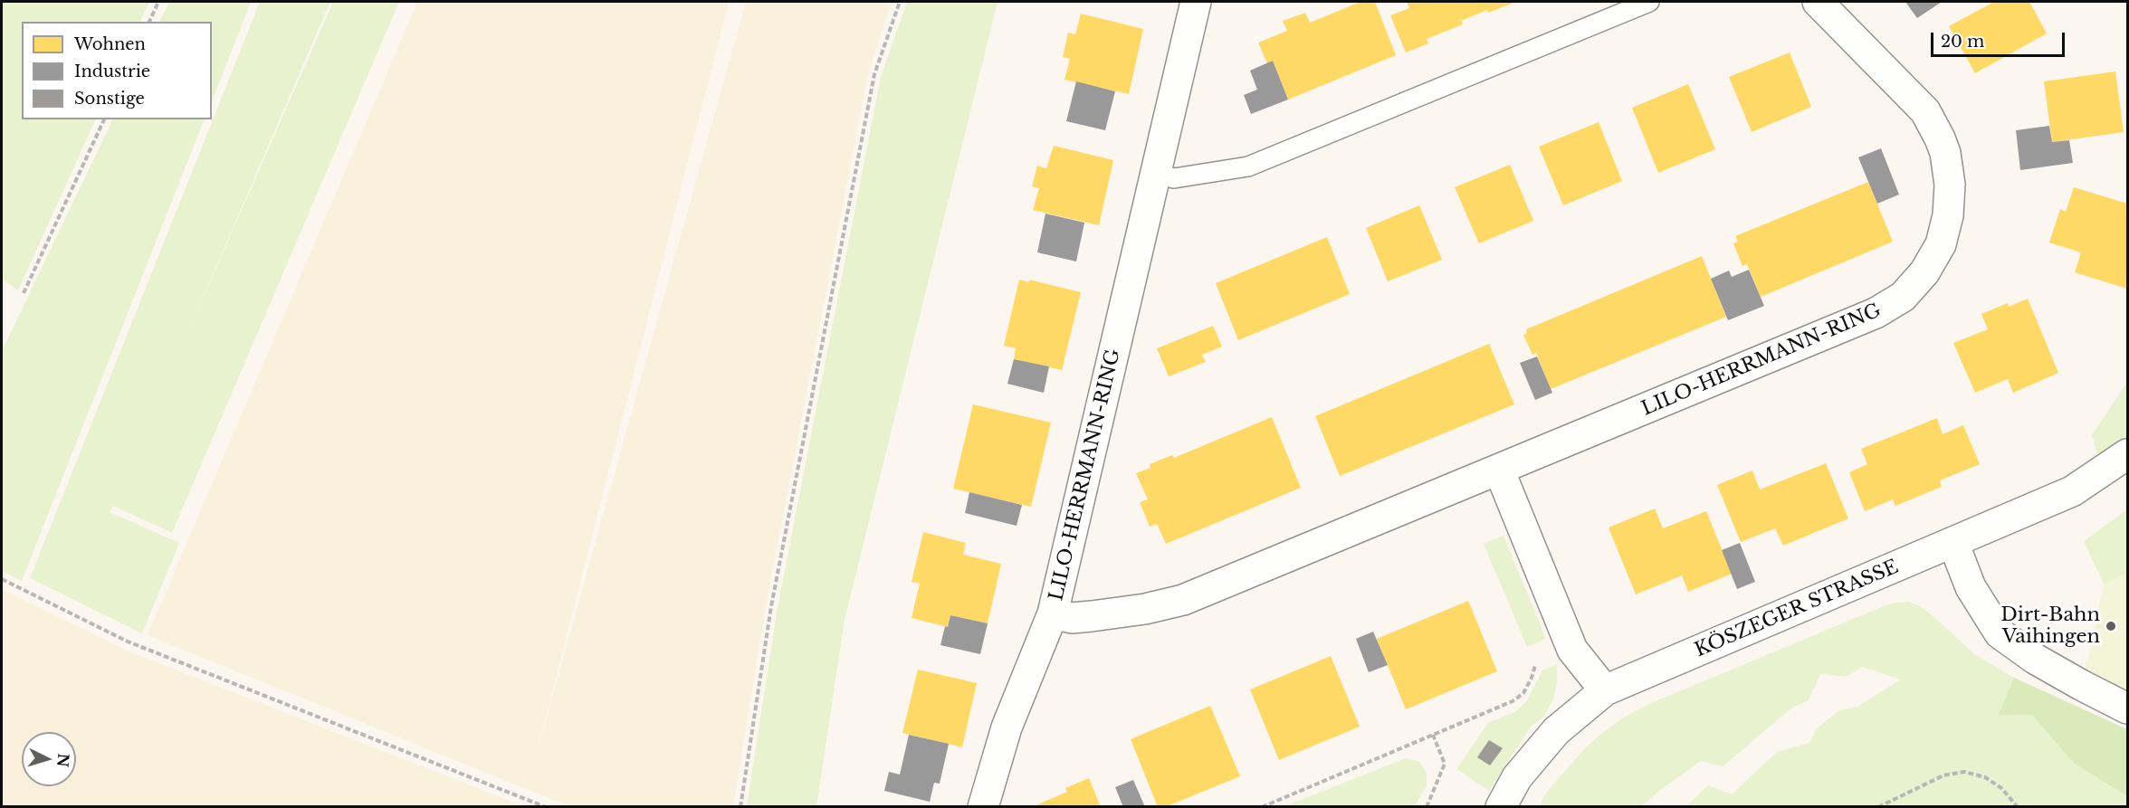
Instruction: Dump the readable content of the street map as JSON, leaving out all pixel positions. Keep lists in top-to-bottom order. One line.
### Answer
{"streets":{"street":["LILO-HERRMANN-RING","KÖSZEGER STRASSE"]},"places":["Dirt-Bahn Vaihingen"],"legend":["Wohnen","Industrie","Sonstige"],"scale_bar":"20 m","north":"right"}
